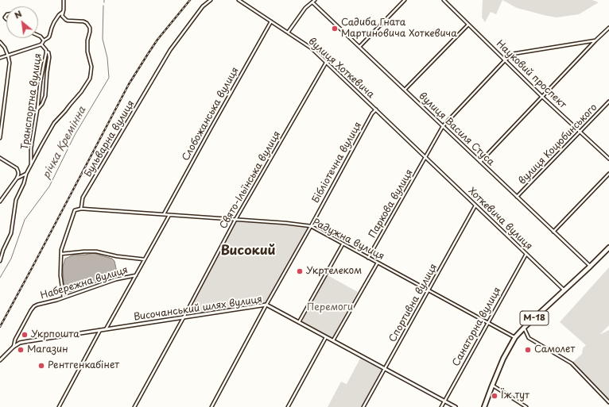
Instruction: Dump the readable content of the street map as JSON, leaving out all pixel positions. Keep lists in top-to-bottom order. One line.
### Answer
{"streets":{"highway":["М-18"],"street":["вулиця Хоткевича","Науковий проспект","Транспортна вулиця","Слобожанська вулиця","вулиця Василя Стуса","Бульварна вулиця","вулиця Коцюбинського","Бібліотечна вулиця","Свято-Ільїнська вулиця","Паркова вулиця","Хоткевича вулиця","Радужна вулиця","Набережна вулиця","Спортивна вулиця","Височанський шлях вулиця","Санаторна вулиця"]},"crossings":[["вулиця Хоткевича","Слобожанська вулиця"],["вулиця Хоткевича","Бібліотечна вулиця"],["вулиця Хоткевича","Свято-Ільїнська вулиця"],["вулиця Хоткевича","Паркова вулиця"],["вулиця Хоткевича","Хоткевича вулиця"],["Науковий проспект","вулиця Коцюбинського"],["Науковий проспект","Паркова вулиця"],["Слобожанська вулиця","Радужна вулиця"],["вулиця Василя Стуса","вулиця Коцюбинського"],["вулиця Василя Стуса","Паркова вулиця"],["вулиця Василя Стуса","М-18"],["Бульварна вулиця","Радужна вулиця"],["Бульварна вулиця","Набережна вулиця"],["Бібліотечна вулиця","Радужна вулиця"],["Бібліотечна вулиця","Височанський шлях вулиця"],["Свято-Ільїнська вулиця","Радужна вулиця"],["Свято-Ільїнська вулиця","Височанський шлях вулиця"],["Паркова вулиця","Хоткевича вулиця"],["Паркова вулиця","Радужна вулиця"],["Хоткевича вулиця","Спортивна вулиця"],["Хоткевича вулиця","М-18"],["Хоткевича вулиця","Санаторна вулиця"],["Радужна вулиця","Спортивна вулиця"],["Радужна вулиця","М-18"],["Радужна вулиця","Санаторна вулиця"],["Набережна вулиця","Височанський шлях вулиця"],["Спортивна вулиця","Височанський шлях вулиця"],["Височанський шлях вулиця","Санаторна вулиця"]],"districts":["Високий"],"water":["річка Кремінна"],"parks":["Перемоги"],"places":["Садиба Гната Мартиновича Хоткевича","Укртелеком","Укрпошта","Магазин","Самолет","Рентгенкабінет","Їж тут"],"north":"top left"}
